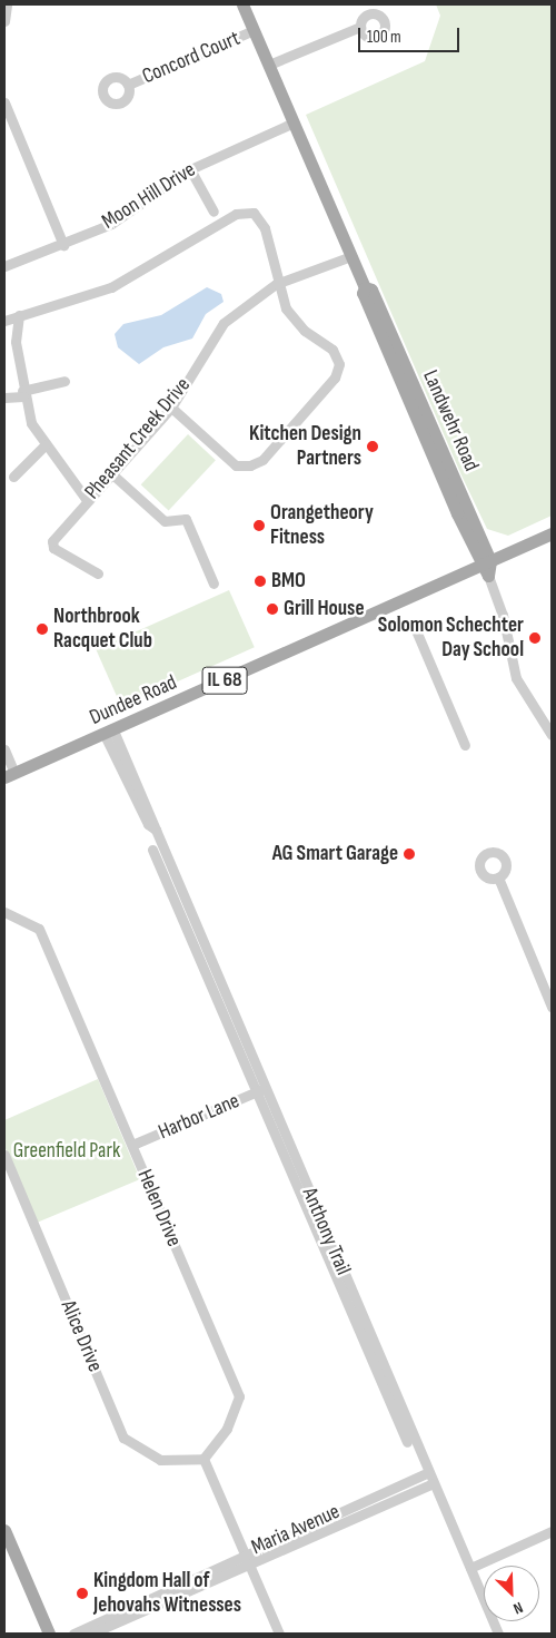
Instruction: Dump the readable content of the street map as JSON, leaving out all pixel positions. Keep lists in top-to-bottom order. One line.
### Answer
{"streets":{"main road":["Landwehr Road","IL 68","Dundee Road"],"street":["Concord Court","Moon Hill Drive","Pheasant Creek Drive","Harbor Lane","Helen Drive","Anthony Trail","Alice Drive","Maria Avenue"]},"crossings":[["Concord Court","Landwehr Road"],["Moon Hill Drive","Landwehr Road"],["Landwehr Road","Pheasant Creek Drive"],["Landwehr Road","Dundee Road"],["Dundee Road","Anthony Trail"],["Harbor Lane","Helen Drive"],["Harbor Lane","Anthony Trail"],["Helen Drive","Alice Drive"],["Anthony Trail","Maria Avenue"]],"parks":["Greenfield Park"],"places":["Kitchen Design Partners","Orangetheory Fitness","BMO","Grill House","Northbrook Racquet Club","Solomon Schechter Day School","AG Smart Garage","Kingdom Hall of Jehovahs Witnesses"],"scale_bar":"100 m","north":"bottom right"}
